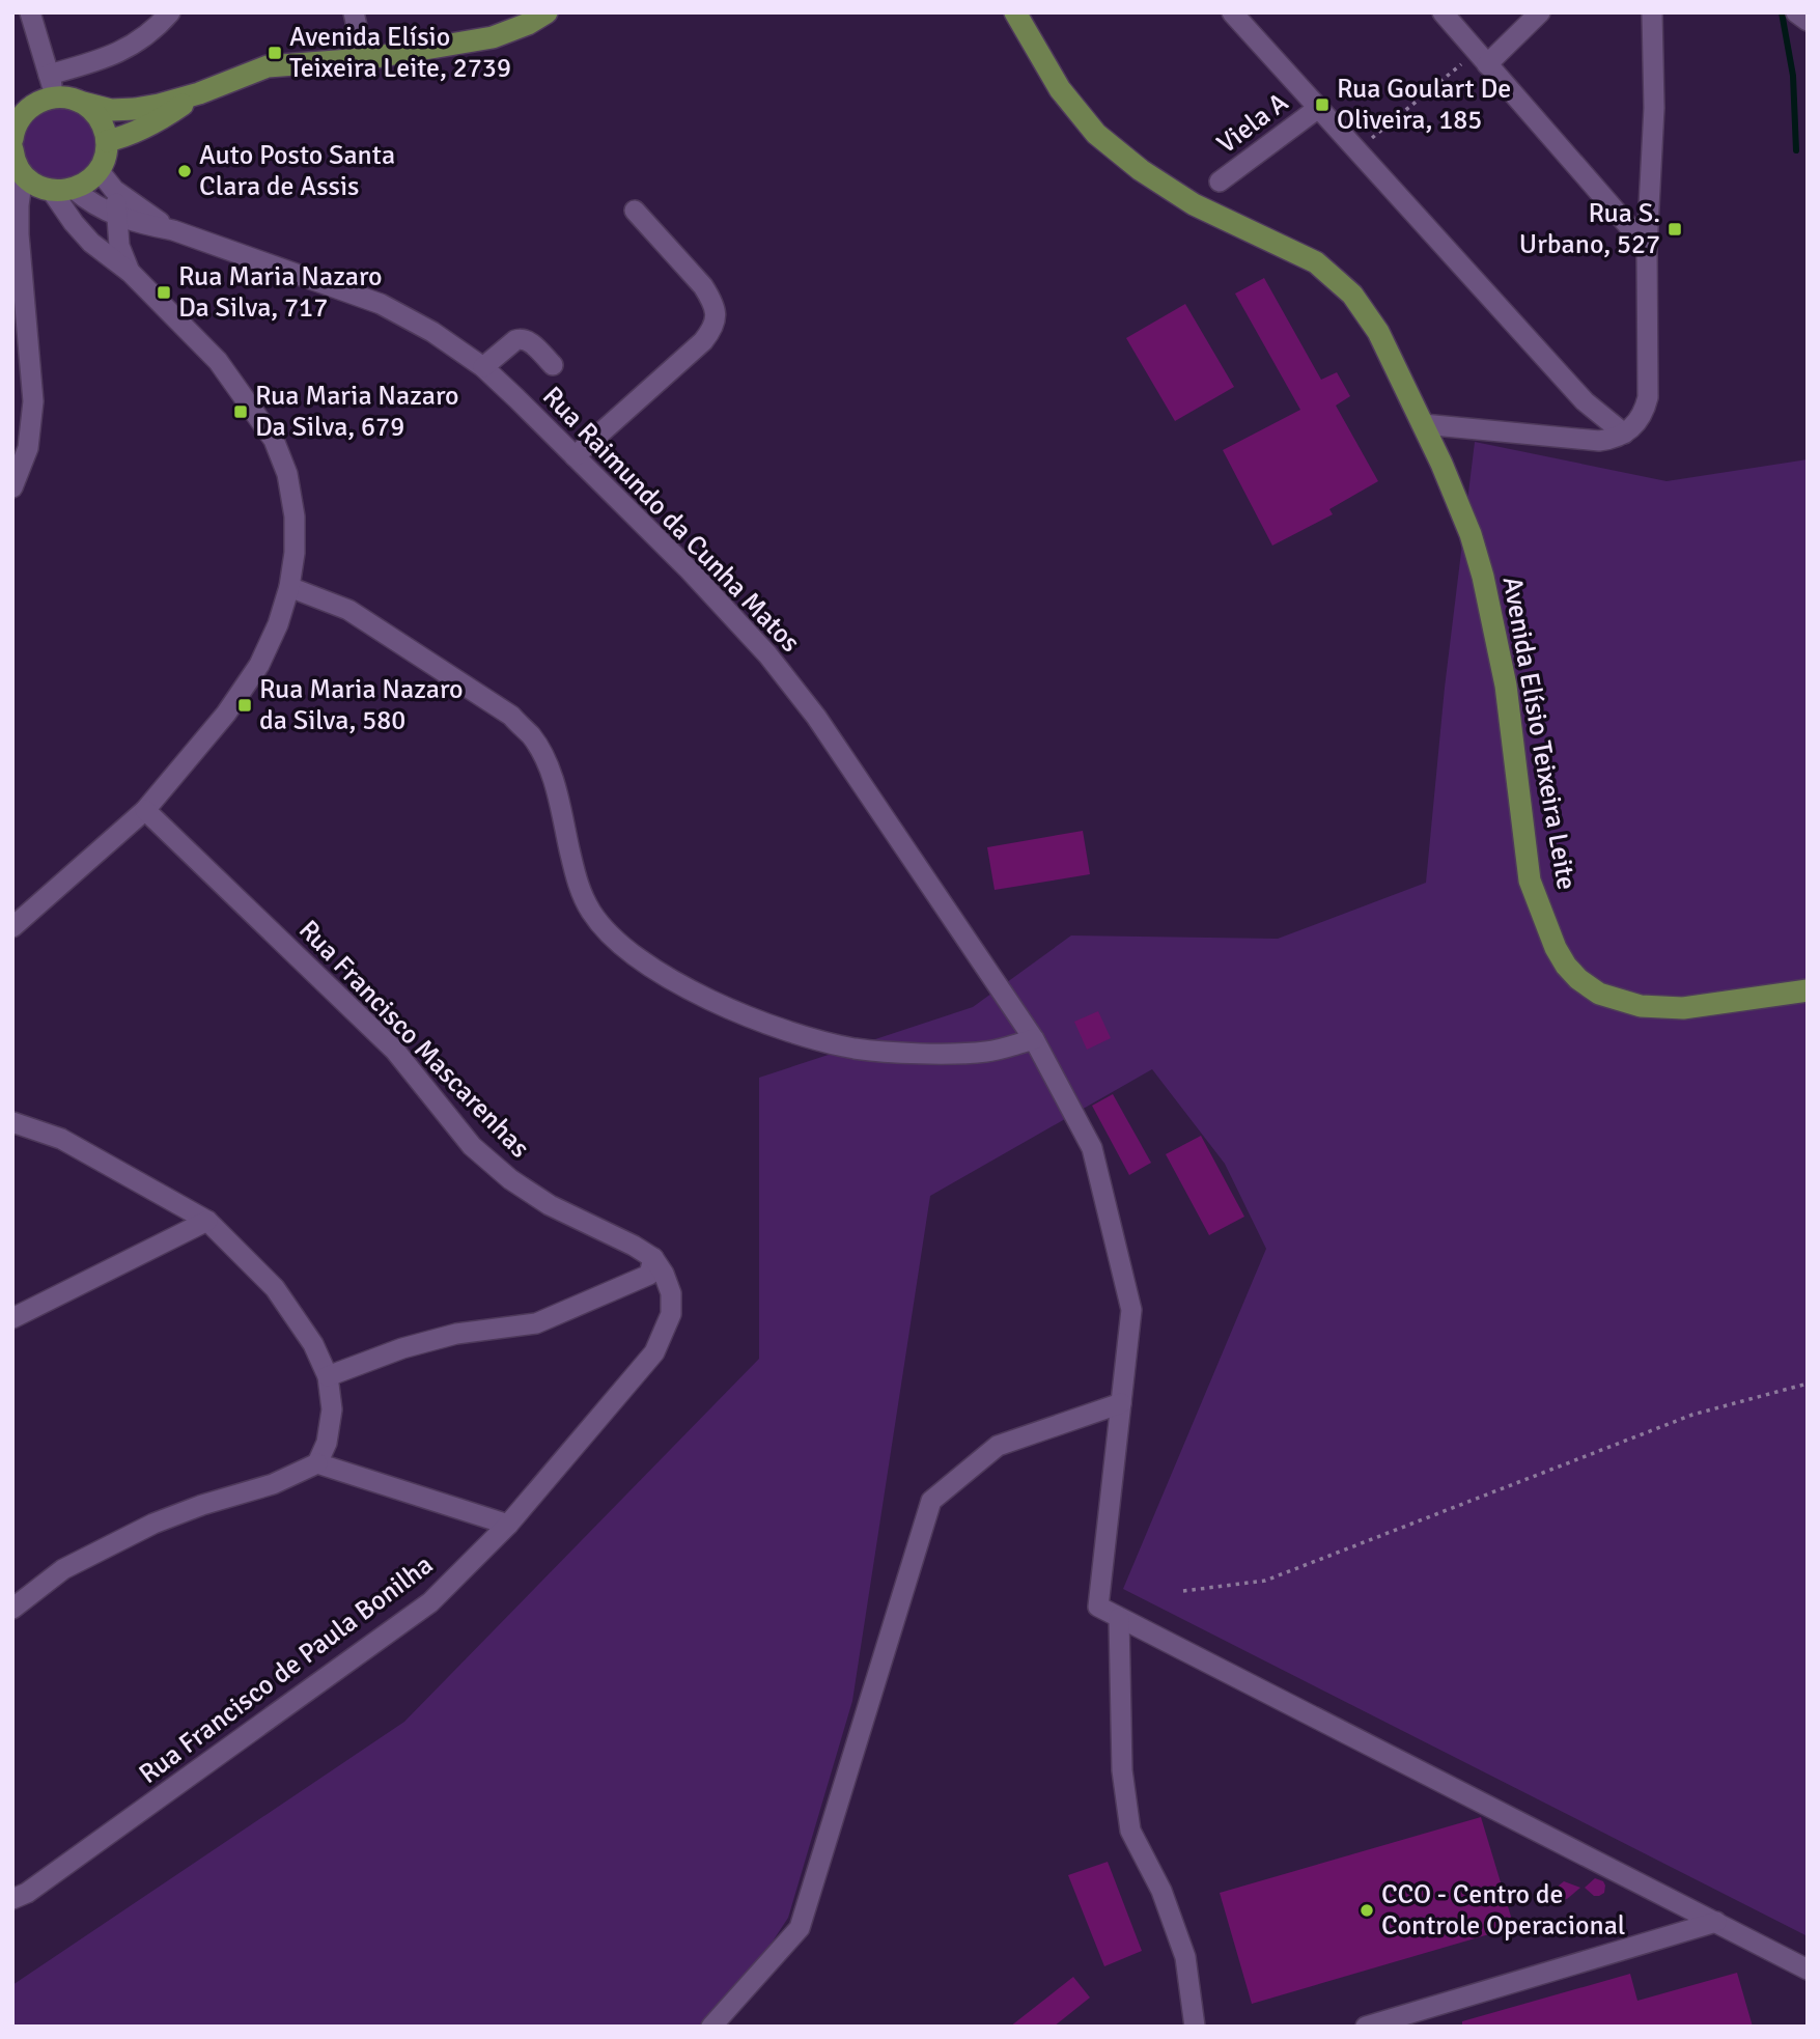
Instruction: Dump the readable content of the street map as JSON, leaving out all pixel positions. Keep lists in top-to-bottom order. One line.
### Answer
{"streets":{"main road":["Avenida Elísio Teixeira Leite"],"street":["Viela A","Rua Raimundo da Cunha Matos","Rua Francisco Mascarenhas","Rua Francisco de Paula Bonilha"]},"crossings":[["Rua Francisco Mascarenhas","Rua Francisco de Paula Bonilha"]],"places":{"transit":["Avenida Elísio Teixeira Leite, 2739","Rua Goulart De Oliveira, 185","Rua S. Urbano, 527","Rua Maria Nazaro Da Silva, 717","Rua Maria Nazaro Da Silva, 679","Rua Maria Nazaro da Silva, 580"],"other":["Auto Posto Santa Clara de Assis","CCO - Centro de Controle Operacional"]}}
